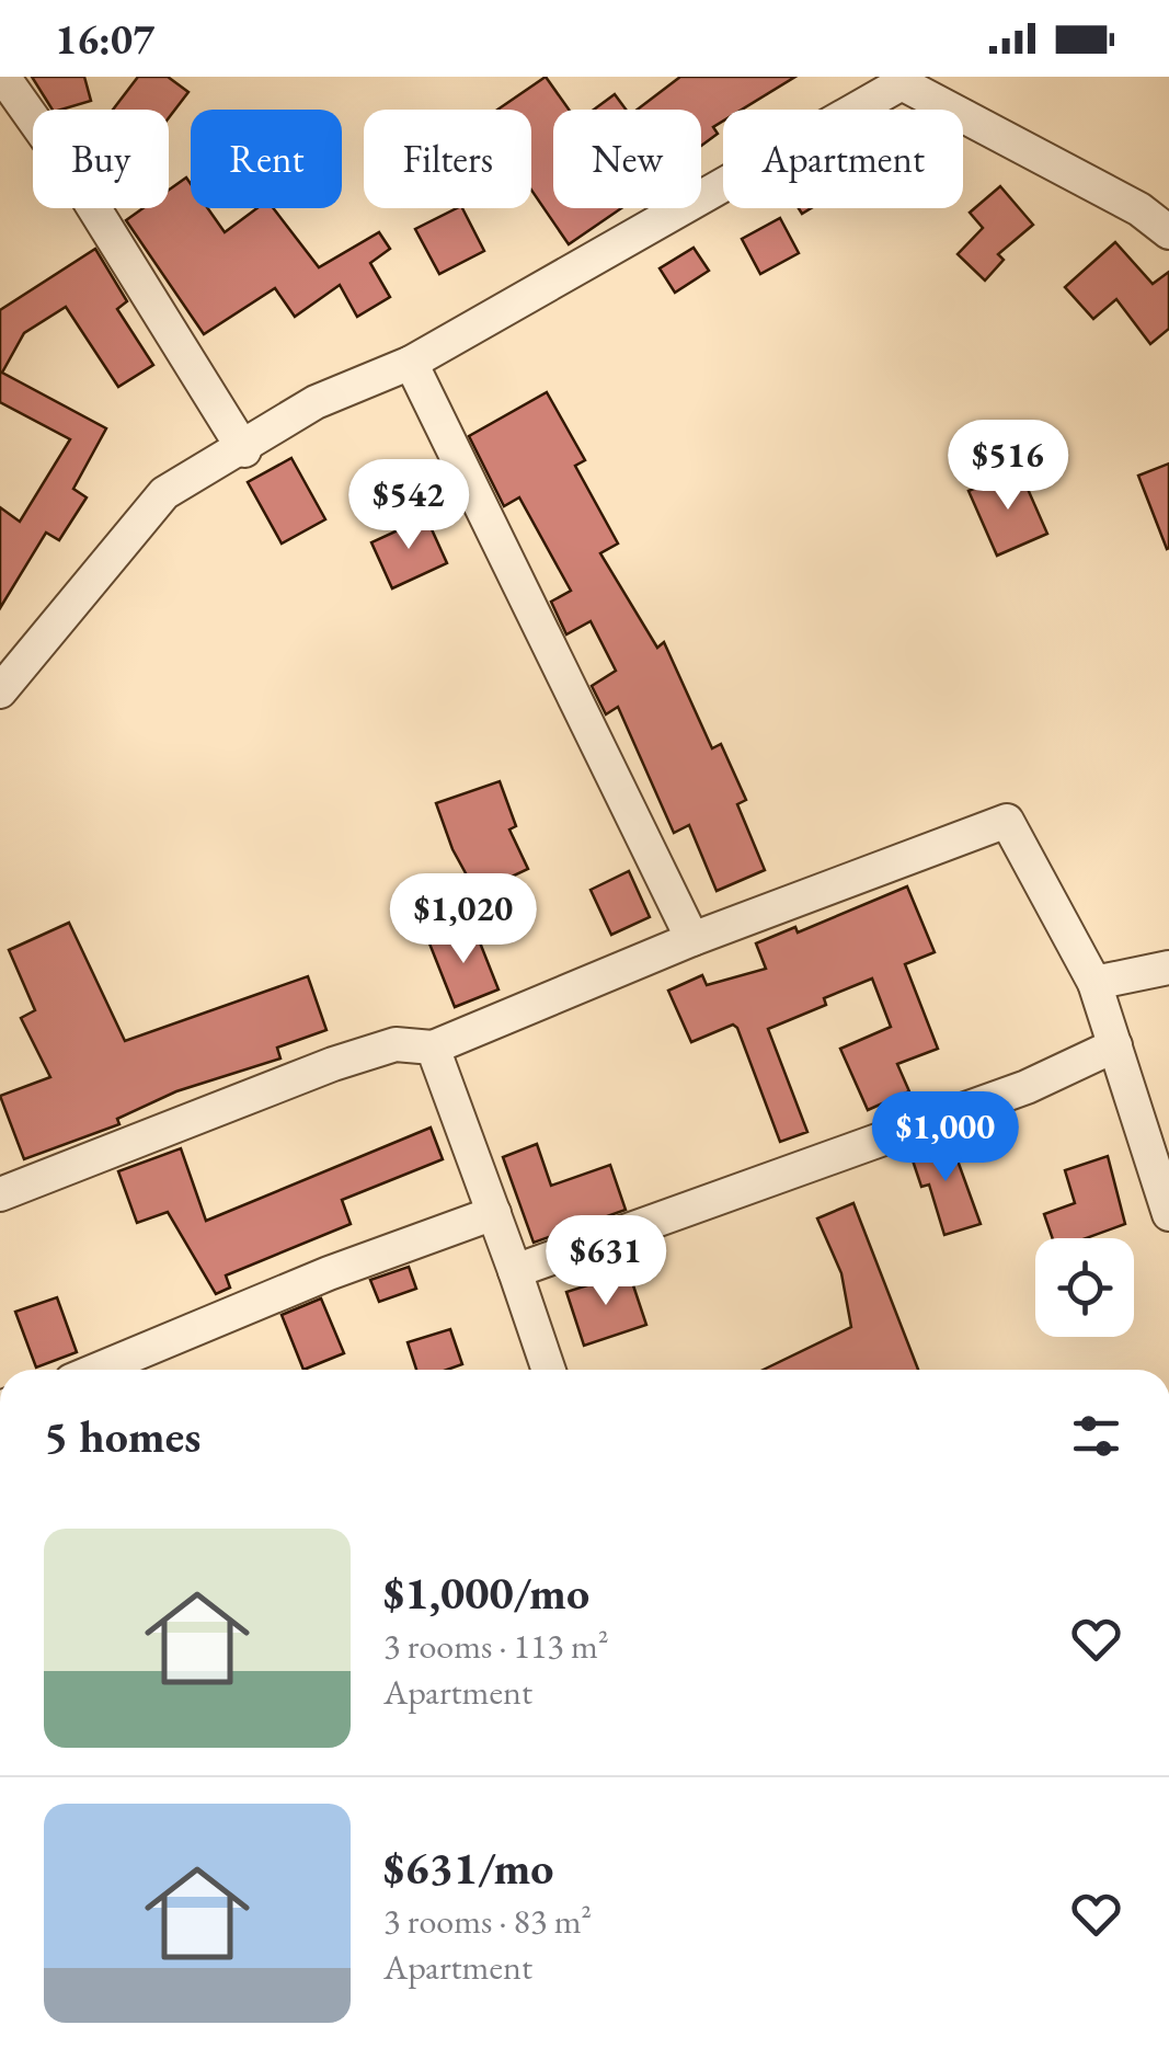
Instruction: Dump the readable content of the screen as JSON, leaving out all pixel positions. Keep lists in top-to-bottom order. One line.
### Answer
{"page":{"status":"16:07","chip":["Buy","Rent","Filters","New","Apartment"],"price":["$516","$542","$1,020","$1,000","$631"],"heading":"5 homes","list":[{"name":"$1,000/mo","note":"3 rooms · 113 m² · Apartment"},{"name":"$631/mo","note":"3 rooms · 83 m² · Apartment"}]}}
